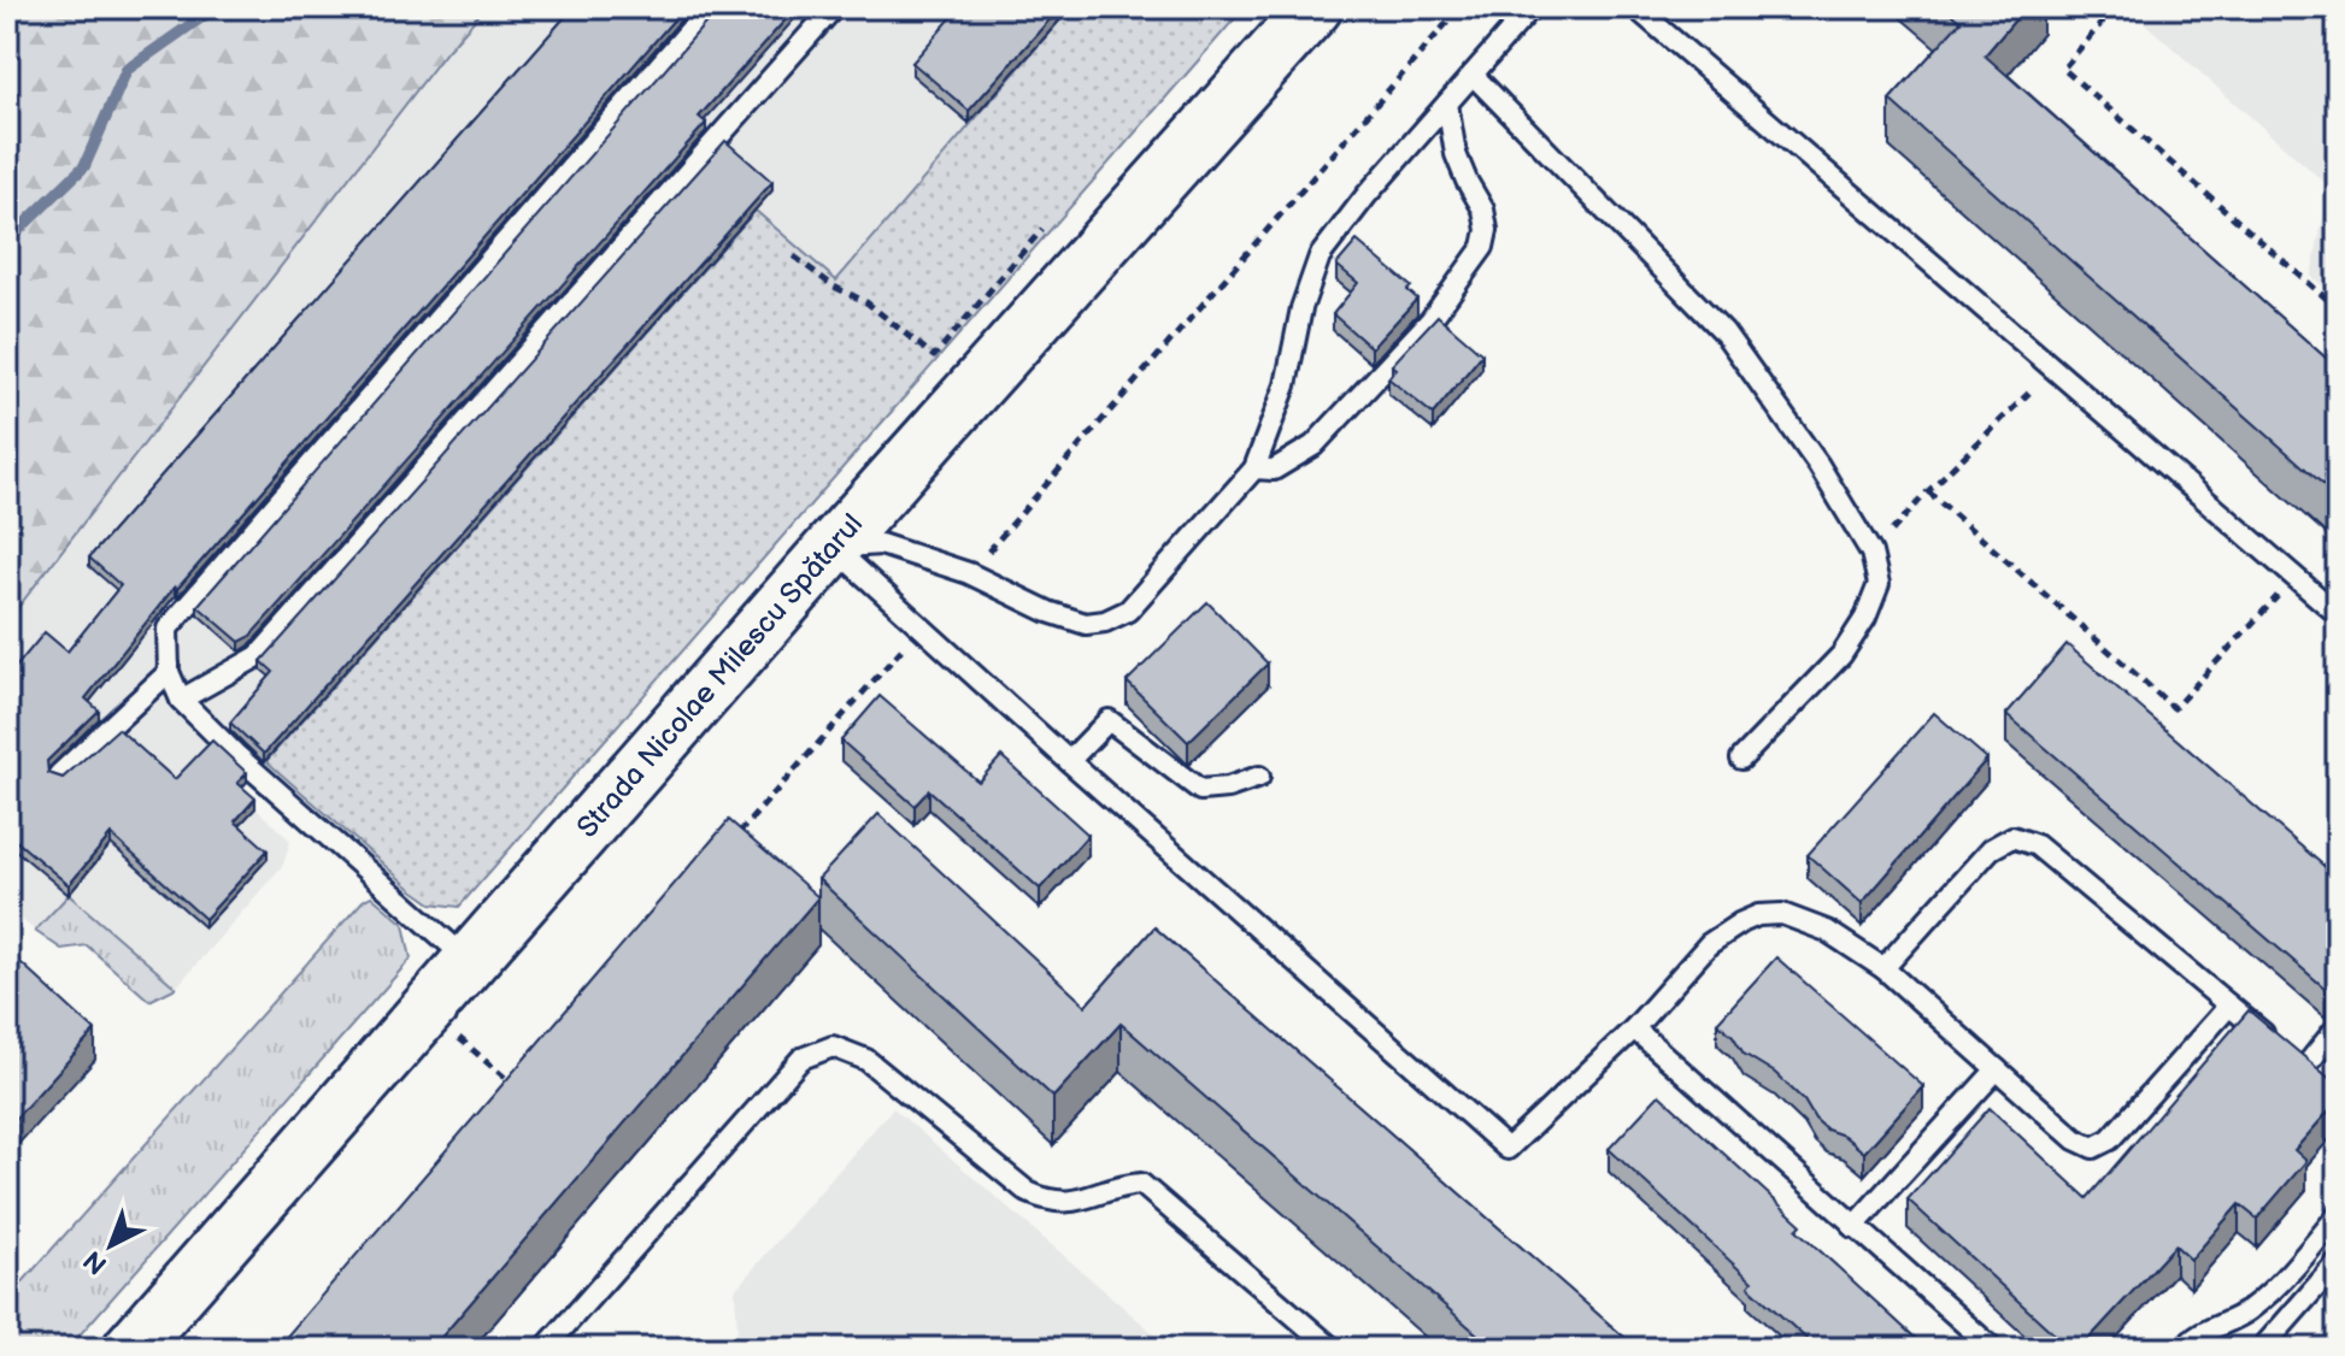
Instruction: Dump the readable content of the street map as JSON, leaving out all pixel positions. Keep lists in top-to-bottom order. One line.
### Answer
{"streets":{"main road":["Strada Nicolae Milescu Spătarul"]},"north":"bottom left"}
